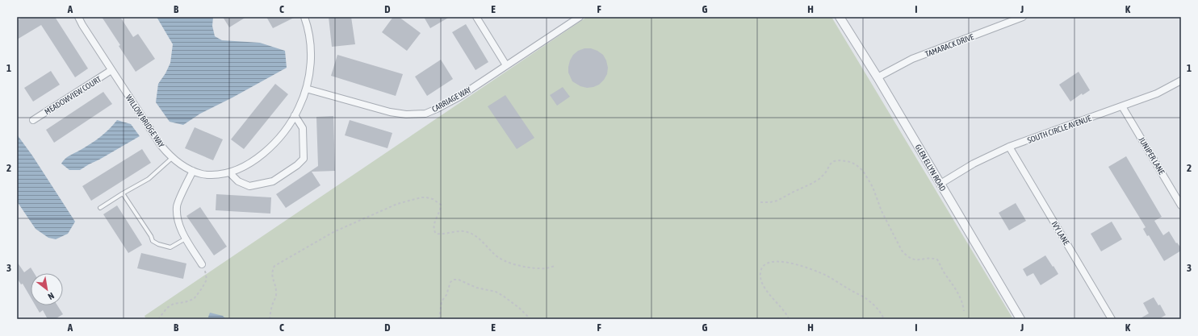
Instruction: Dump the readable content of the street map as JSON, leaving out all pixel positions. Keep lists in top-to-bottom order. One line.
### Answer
{"streets":{"street":["TAMARACK DRIVE","MEADOWVIEW COURT","CARRIAGE WAY","WILLOW BRIDGE WAY","SOUTH CIRCLE AVENUE","JUNIPER LANE","GLEN ELLYN ROAD","IVY LANE"]},"crossings":[["TAMARACK DRIVE","GLEN ELLYN ROAD"],["MEADOWVIEW COURT","WILLOW BRIDGE WAY"],["CARRIAGE WAY","WILLOW BRIDGE WAY"],["SOUTH CIRCLE AVENUE","JUNIPER LANE"],["SOUTH CIRCLE AVENUE","GLEN ELLYN ROAD"],["SOUTH CIRCLE AVENUE","IVY LANE"]],"north":"bottom right","grid":{"columns":["A","B","C","D","E","F","G","H","I","J","K"],"rows":["1","2","3"]}}
